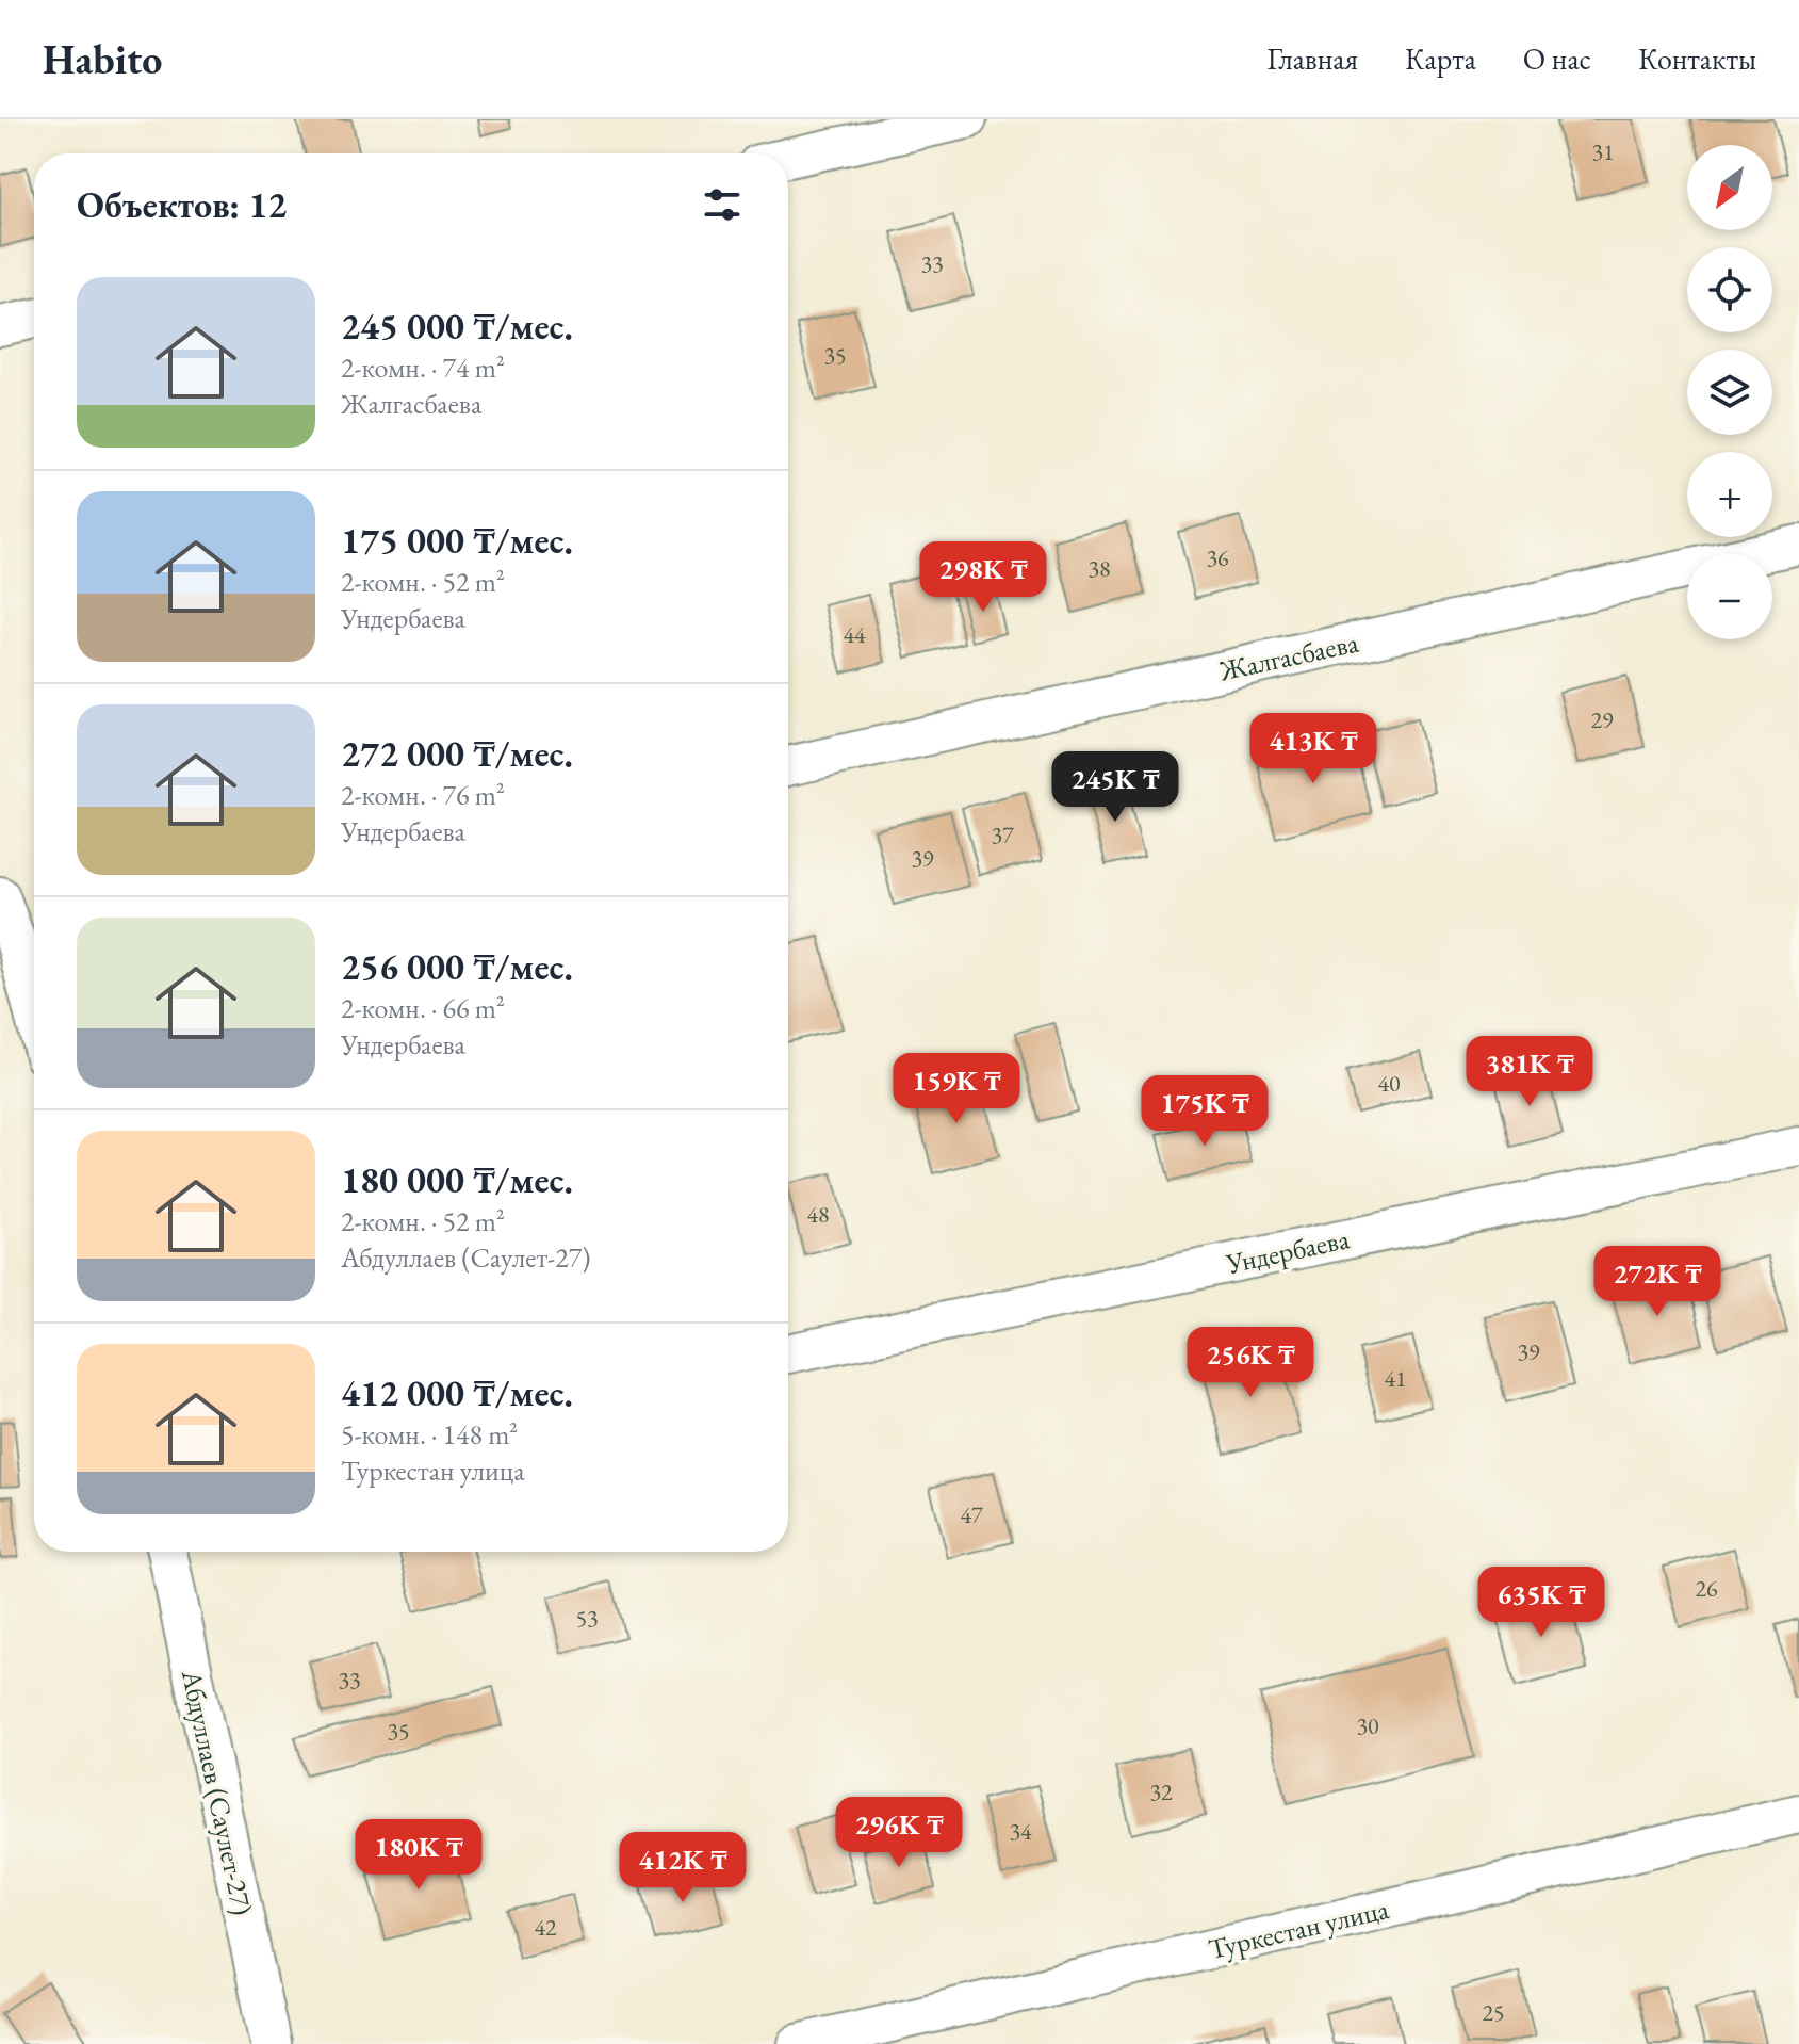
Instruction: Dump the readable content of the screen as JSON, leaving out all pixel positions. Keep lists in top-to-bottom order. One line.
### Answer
{"streets":{"street":["Жалгасбаева","Ундербаева","Абдуллаев (Саулет-27)","Туркестан улица"]},"house_numbers":["31","33","35","36","38","44","29","37","39","40","48","39","41","47","26","53","33","30","35","32","34","42","25"],"north":"bottom left","page":{"header":"Habito","nav":["Главная","Карта","О нас","Контакты"],"map_buttons":["+","−"],"heading":"Объектов: 12","list":[{"name":"245 000 ₸/мес.","note":"2-комн. · 74 m² · Жалгасбаева"},{"name":"175 000 ₸/мес.","note":"2-комн. · 52 m² · Ундербаева"},{"name":"272 000 ₸/мес.","note":"2-комн. · 76 m² · Ундербаева"},{"name":"256 000 ₸/мес.","note":"2-комн. · 66 m² · Ундербаева"},{"name":"180 000 ₸/мес.","note":"2-комн. · 52 m² · Абдуллаев (Саулет-27)"},{"name":"412 000 ₸/мес.","note":"5-комн. · 148 m² · Туркестан улица"}],"price":["298K ₸","413K ₸","245K ₸","381K ₸","159K ₸","175K ₸","272K ₸","256K ₸","635K ₸","296K ₸","180K ₸","412K ₸"]}}
